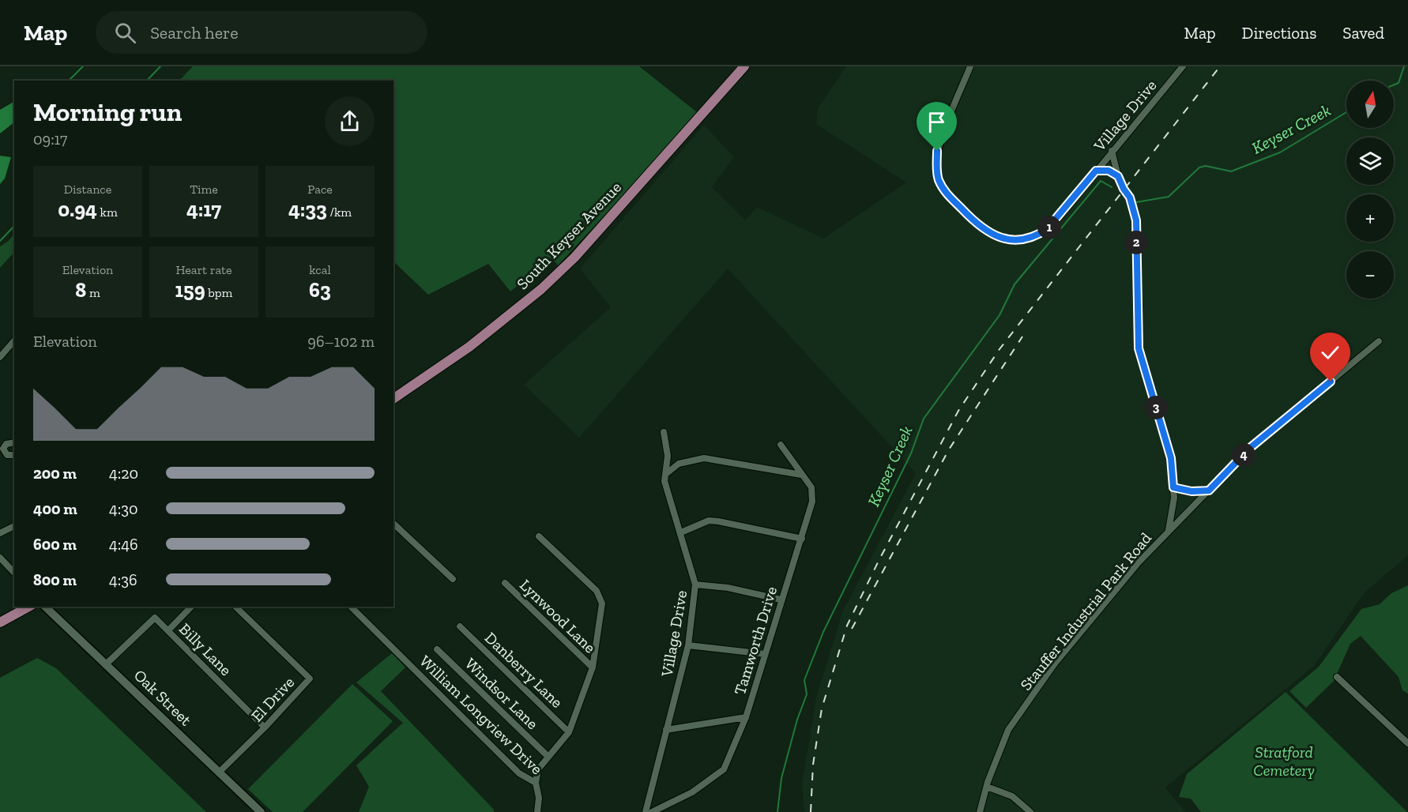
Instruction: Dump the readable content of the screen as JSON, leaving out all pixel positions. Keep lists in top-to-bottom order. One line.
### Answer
{"streets":{"main road":["South Keyser Avenue"],"street":["Village Drive","Stauffer Industrial Park Road","Lynwood Lane","Tamworth Drive","Billy Lane","Danberry Lane","Windsor Lane","Oak Street","El Drive","William Longview Drive"]},"crossings":[["Billy Lane","Oak Street"],["Billy Lane","El Drive"],["Oak Street","El Drive"]],"water":["Keyser Creek"],"parks":["Stratford Cemetery"],"north":"top","page":{"header":"Map","search":"Search here","nav":["Map","Directions","Saved"],"map_buttons":["+","−"],"heading":["Morning run","09:17"],"stats":[["Distance","0.94 km"],["Time","4:17"],["Pace","4:33 /km"],["Elevation","8 m"],["Heart rate","159 bpm"],["kcal","63"]],"pins":["1","2","3","4"],"chart":["Elevation","96–102 m"],"list":[{"name":"200 m","note":"4:20"},{"name":"400 m","note":"4:30"},{"name":"600 m","note":"4:46"},{"name":"800 m","note":"4:36"}]}}
